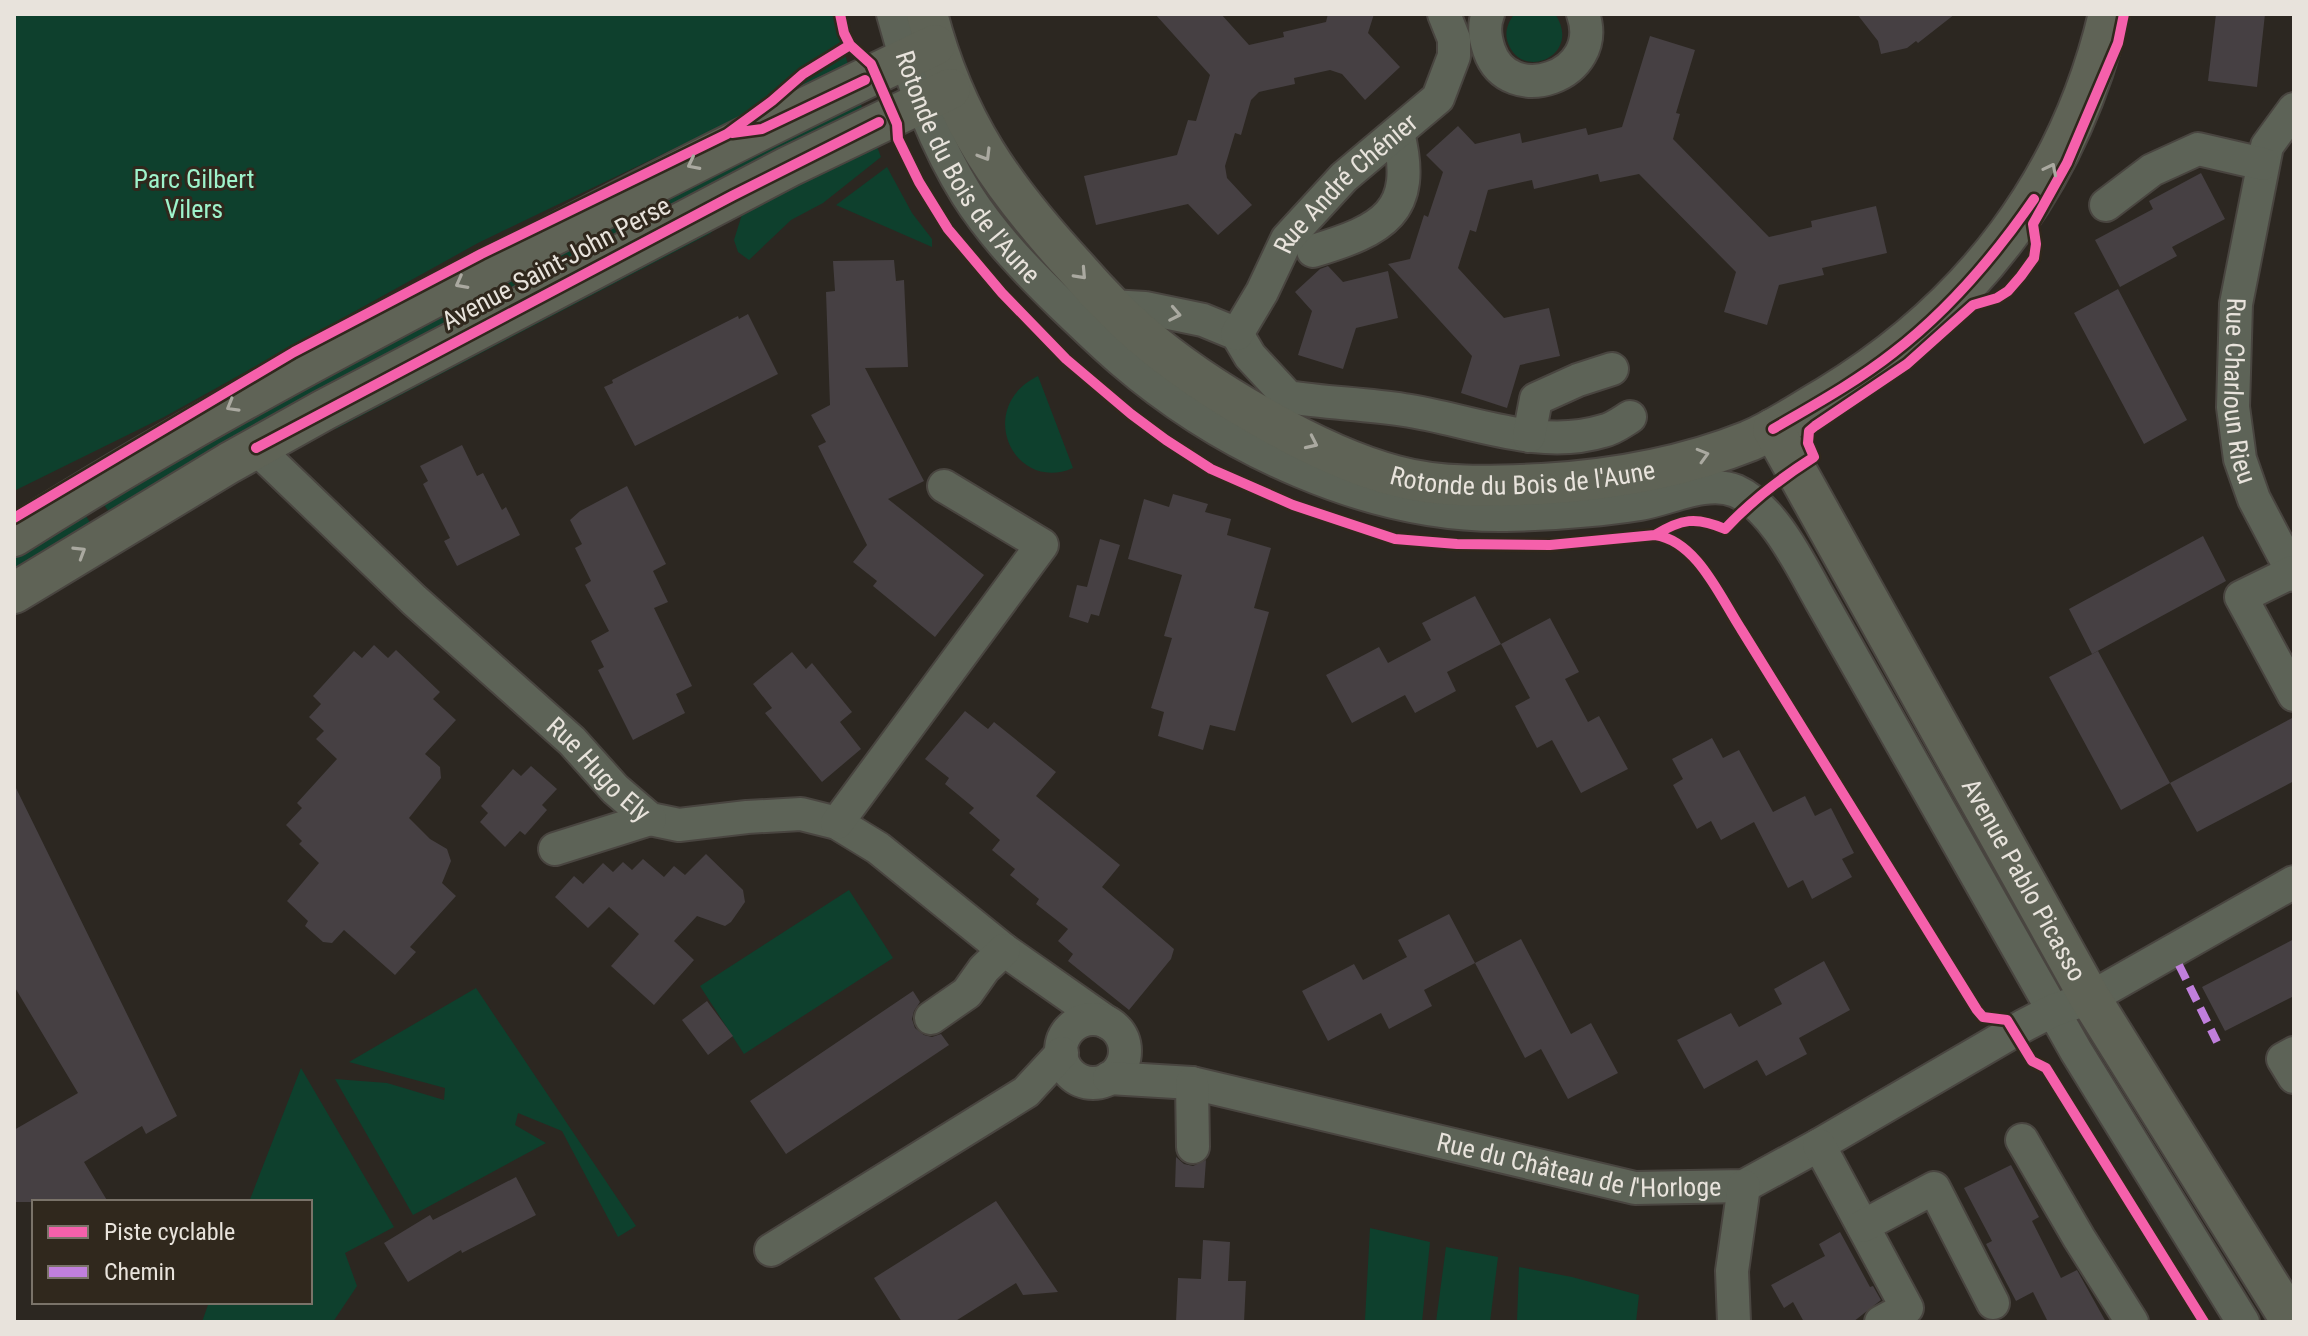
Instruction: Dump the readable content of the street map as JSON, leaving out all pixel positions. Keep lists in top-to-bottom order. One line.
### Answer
{"streets":{"main road":["Rotonde du Bois de l'Aune","Avenue Saint-John Perse","Avenue Pablo Picasso"],"street":["Rue André Chénier","Rue Charloun Rieu","Rue Hugo Ely","Rue du Château de l'Horloge"]},"crossings":[["Rotonde du Bois de l'Aune","Avenue Saint-John Perse"],["Rotonde du Bois de l'Aune","Avenue Pablo Picasso"],["Avenue Saint-John Perse","Rue Hugo Ely"],["Rue Hugo Ely","Rue du Château de l'Horloge"],["Avenue Pablo Picasso","Rue du Château de l'Horloge"]],"parks":["Parc Gilbert Vilers"],"legend":["Piste cyclable","Chemin"]}
